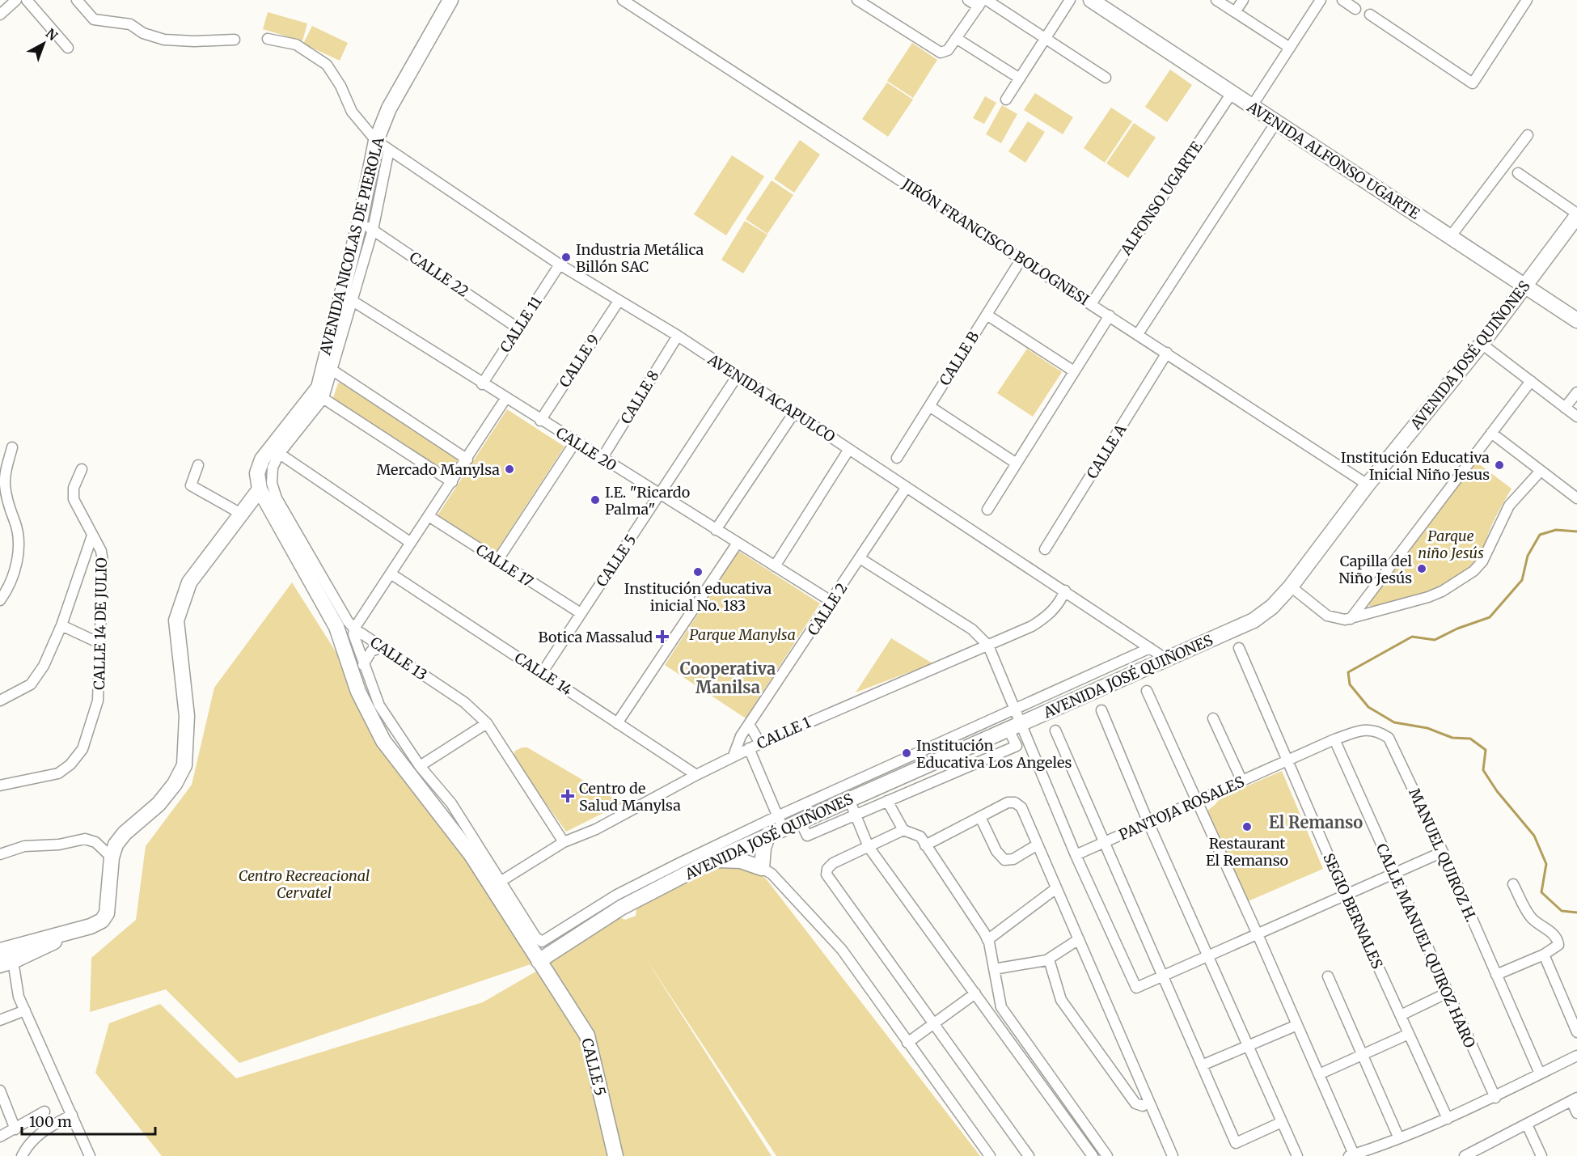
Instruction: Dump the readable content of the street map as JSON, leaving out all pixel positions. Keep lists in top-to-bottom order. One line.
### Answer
{"streets":{"street":["AVENIDA ALFONSO UGARTE","ALFONSO UGARTE","JIRÓN FRANCISCO BOLOGNESI","AVENIDA NICOLAS DE PIEROLA","CALLE 22","CALLE 11","AVENIDA JOSÉ QUIÑONES","CALLE B","CALLE 9","CALLE 8","AVENIDA ACAPULCO","CALLE 20","CALLE A","CALLE 5","CALLE 17","CALLE 2","CALLE 14 DE JULIO","CALLE 13","CALLE 14","CALLE 1","PANTOJA ROSALES","MANUEL QUIROZ H.","SEGIO BERNALES","CALLE MANUEL QUIROZ HARO"]},"crossings":[["AVENIDA ALFONSO UGARTE","ALFONSO UGARTE"],["AVENIDA ALFONSO UGARTE","AVENIDA JOSÉ QUIÑONES"],["ALFONSO UGARTE","JIRÓN FRANCISCO BOLOGNESI"],["JIRÓN FRANCISCO BOLOGNESI","AVENIDA JOSÉ QUIÑONES"],["JIRÓN FRANCISCO BOLOGNESI","CALLE B"],["JIRÓN FRANCISCO BOLOGNESI","CALLE A"],["AVENIDA NICOLAS DE PIEROLA","CALLE 22"],["AVENIDA NICOLAS DE PIEROLA","AVENIDA ACAPULCO"],["AVENIDA NICOLAS DE PIEROLA","CALLE 20"],["AVENIDA NICOLAS DE PIEROLA","CALLE 5"],["AVENIDA NICOLAS DE PIEROLA","CALLE 13"],["CALLE 22","CALLE 11"],["CALLE 11","AVENIDA ACAPULCO"],["CALLE 11","CALLE 20"],["AVENIDA JOSÉ QUIÑONES","AVENIDA ACAPULCO"],["AVENIDA JOSÉ QUIÑONES","CALLE 5"],["CALLE 9","AVENIDA ACAPULCO"],["CALLE 9","CALLE 20"],["CALLE 8","AVENIDA ACAPULCO"],["CALLE 8","CALLE 20"],["AVENIDA ACAPULCO","CALLE 5"],["AVENIDA ACAPULCO","CALLE 2"],["AVENIDA ACAPULCO","CALLE 1"],["CALLE 20","CALLE 5"],["CALLE 20","CALLE 2"],["CALLE 5","CALLE 17"],["CALLE 5","CALLE 14"],["CALLE 2","CALLE 1"],["CALLE 13","CALLE 1"],["CALLE 14","CALLE 1"],["PANTOJA ROSALES","MANUEL QUIROZ H."],["PANTOJA ROSALES","SEGIO BERNALES"],["MANUEL QUIROZ H.","SEGIO BERNALES"],["MANUEL QUIROZ H.","CALLE MANUEL QUIROZ HARO"]],"districts":["Cooperativa Manilsa","El Remanso"],"parks":["Parque niño Jesús","Parque Manylsa","Centro Recreacional Cervatel"],"places":{"other":["Industria Metálica Billón SAC","Institución Educativa Inicial Niño Jesus","Mercado Manylsa","I.E. \"Ricardo Palma\"","Capilla del Niño Jesús","Institución educativa inicial No. 183","Institución Educativa Los Angeles","Restaurant El Remanso"],"health":["Botica Massalud","Centro de Salud Manylsa"]},"scale_bar":"100 m","north":"top right"}
